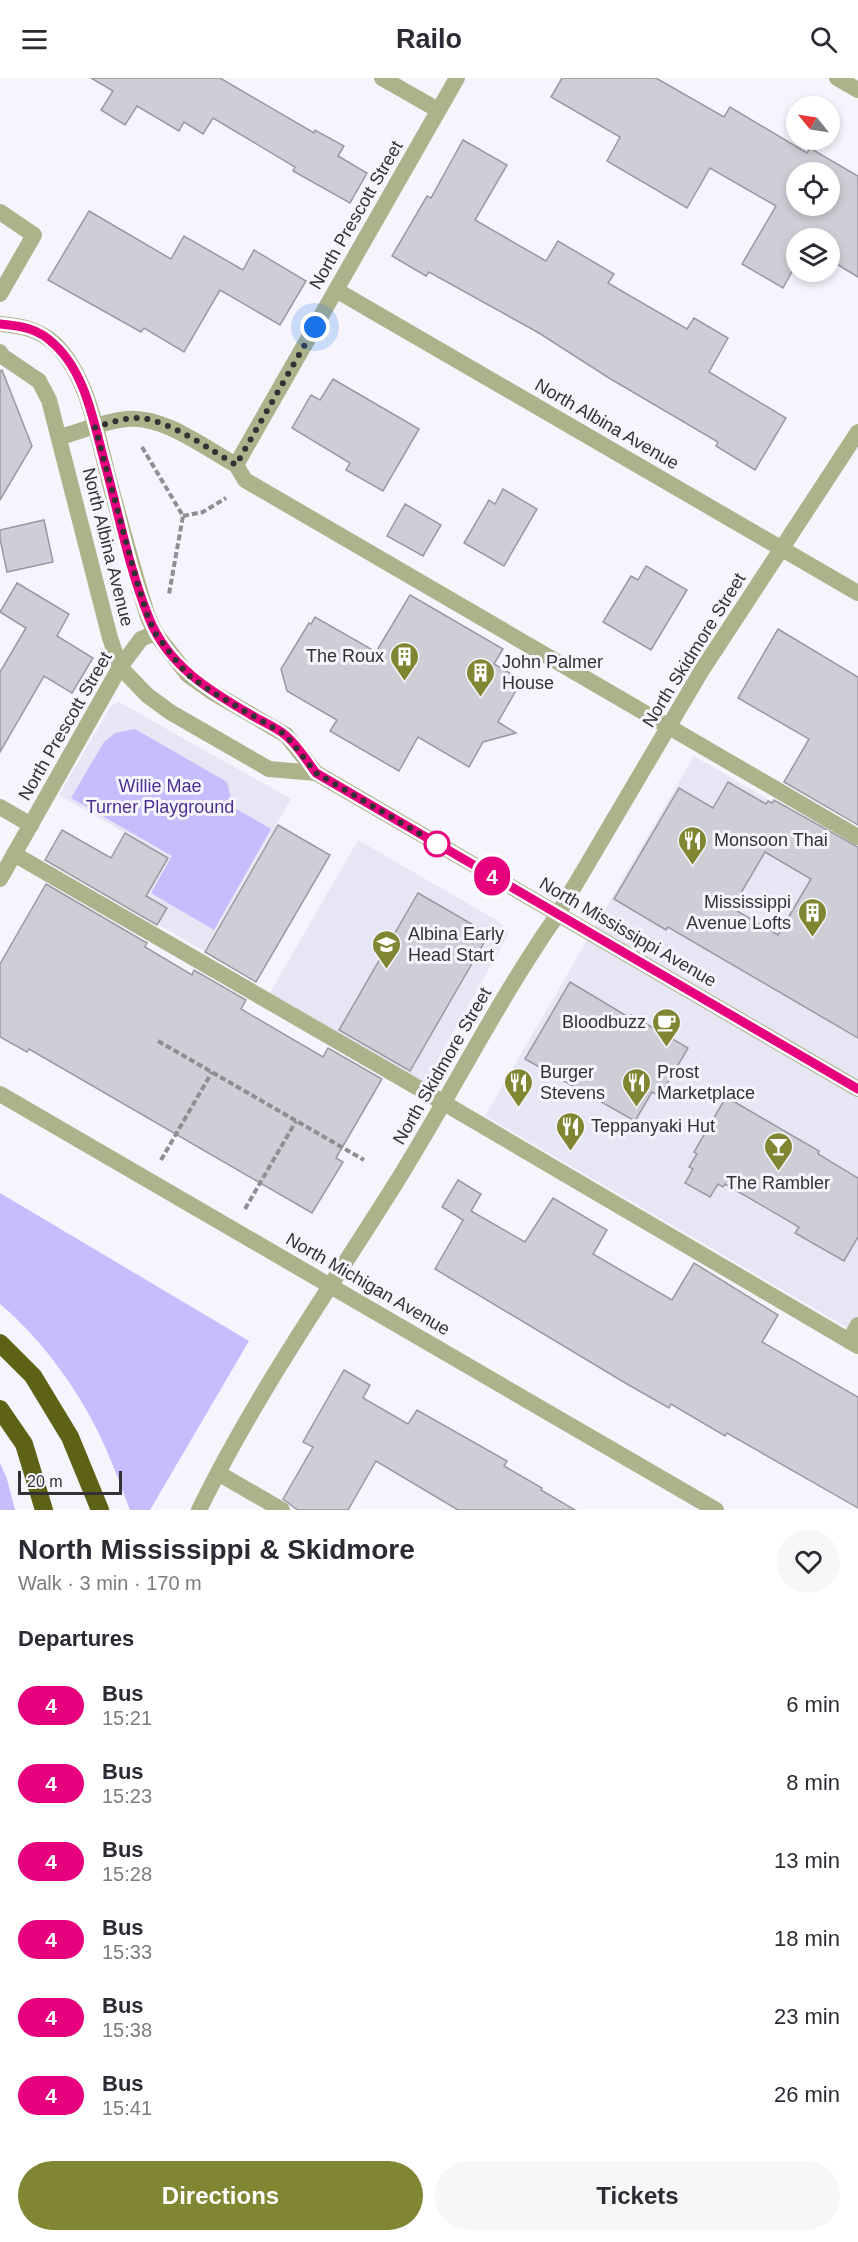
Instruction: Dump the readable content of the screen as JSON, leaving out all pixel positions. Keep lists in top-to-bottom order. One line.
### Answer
{"streets":{"street":["North Prescott Street","North Albina Avenue","North Skidmore Street","North Mississippi Avenue","North Michigan Avenue"]},"crossings":[["North Prescott Street","North Albina Avenue"],["North Prescott Street","North Mississippi Avenue"],["North Albina Avenue","North Skidmore Street"],["North Albina Avenue","North Mississippi Avenue"],["North Skidmore Street","North Mississippi Avenue"],["North Skidmore Street","North Michigan Avenue"]],"parks":["Willie Mae Turner Playground"],"places":{"building":["The Roux","John Palmer House","Mississippi Avenue Lofts"],"restaurant":["Monsoon Thai","Burger Stevens","Prost Marketplace","Teppanyaki Hut"],"school or university":["Albina Early Head Start"],"cafe":["Bloodbuzz"],"bar":["The Rambler"]},"lines":["bus line 4"],"scale_bar":"20 m","north":"top left","page":{"header":"Railo","on_map":"4","scale":"20 m","heading":[["North Mississippi & Skidmore","Walk · 3 min · 170 m"],"Departures"],"list":[{"mark":"4","name":"Bus","note":"15:21","value":"6 min"},{"mark":"4","name":"Bus","note":"15:23","value":"8 min"},{"mark":"4","name":"Bus","note":"15:28","value":"13 min"},{"mark":"4","name":"Bus","note":"15:33","value":"18 min"},{"mark":"4","name":"Bus","note":"15:38","value":"23 min"},{"mark":"4","name":"Bus","note":"15:41","value":"26 min"}],"buttons":["Directions","Tickets"]}}
